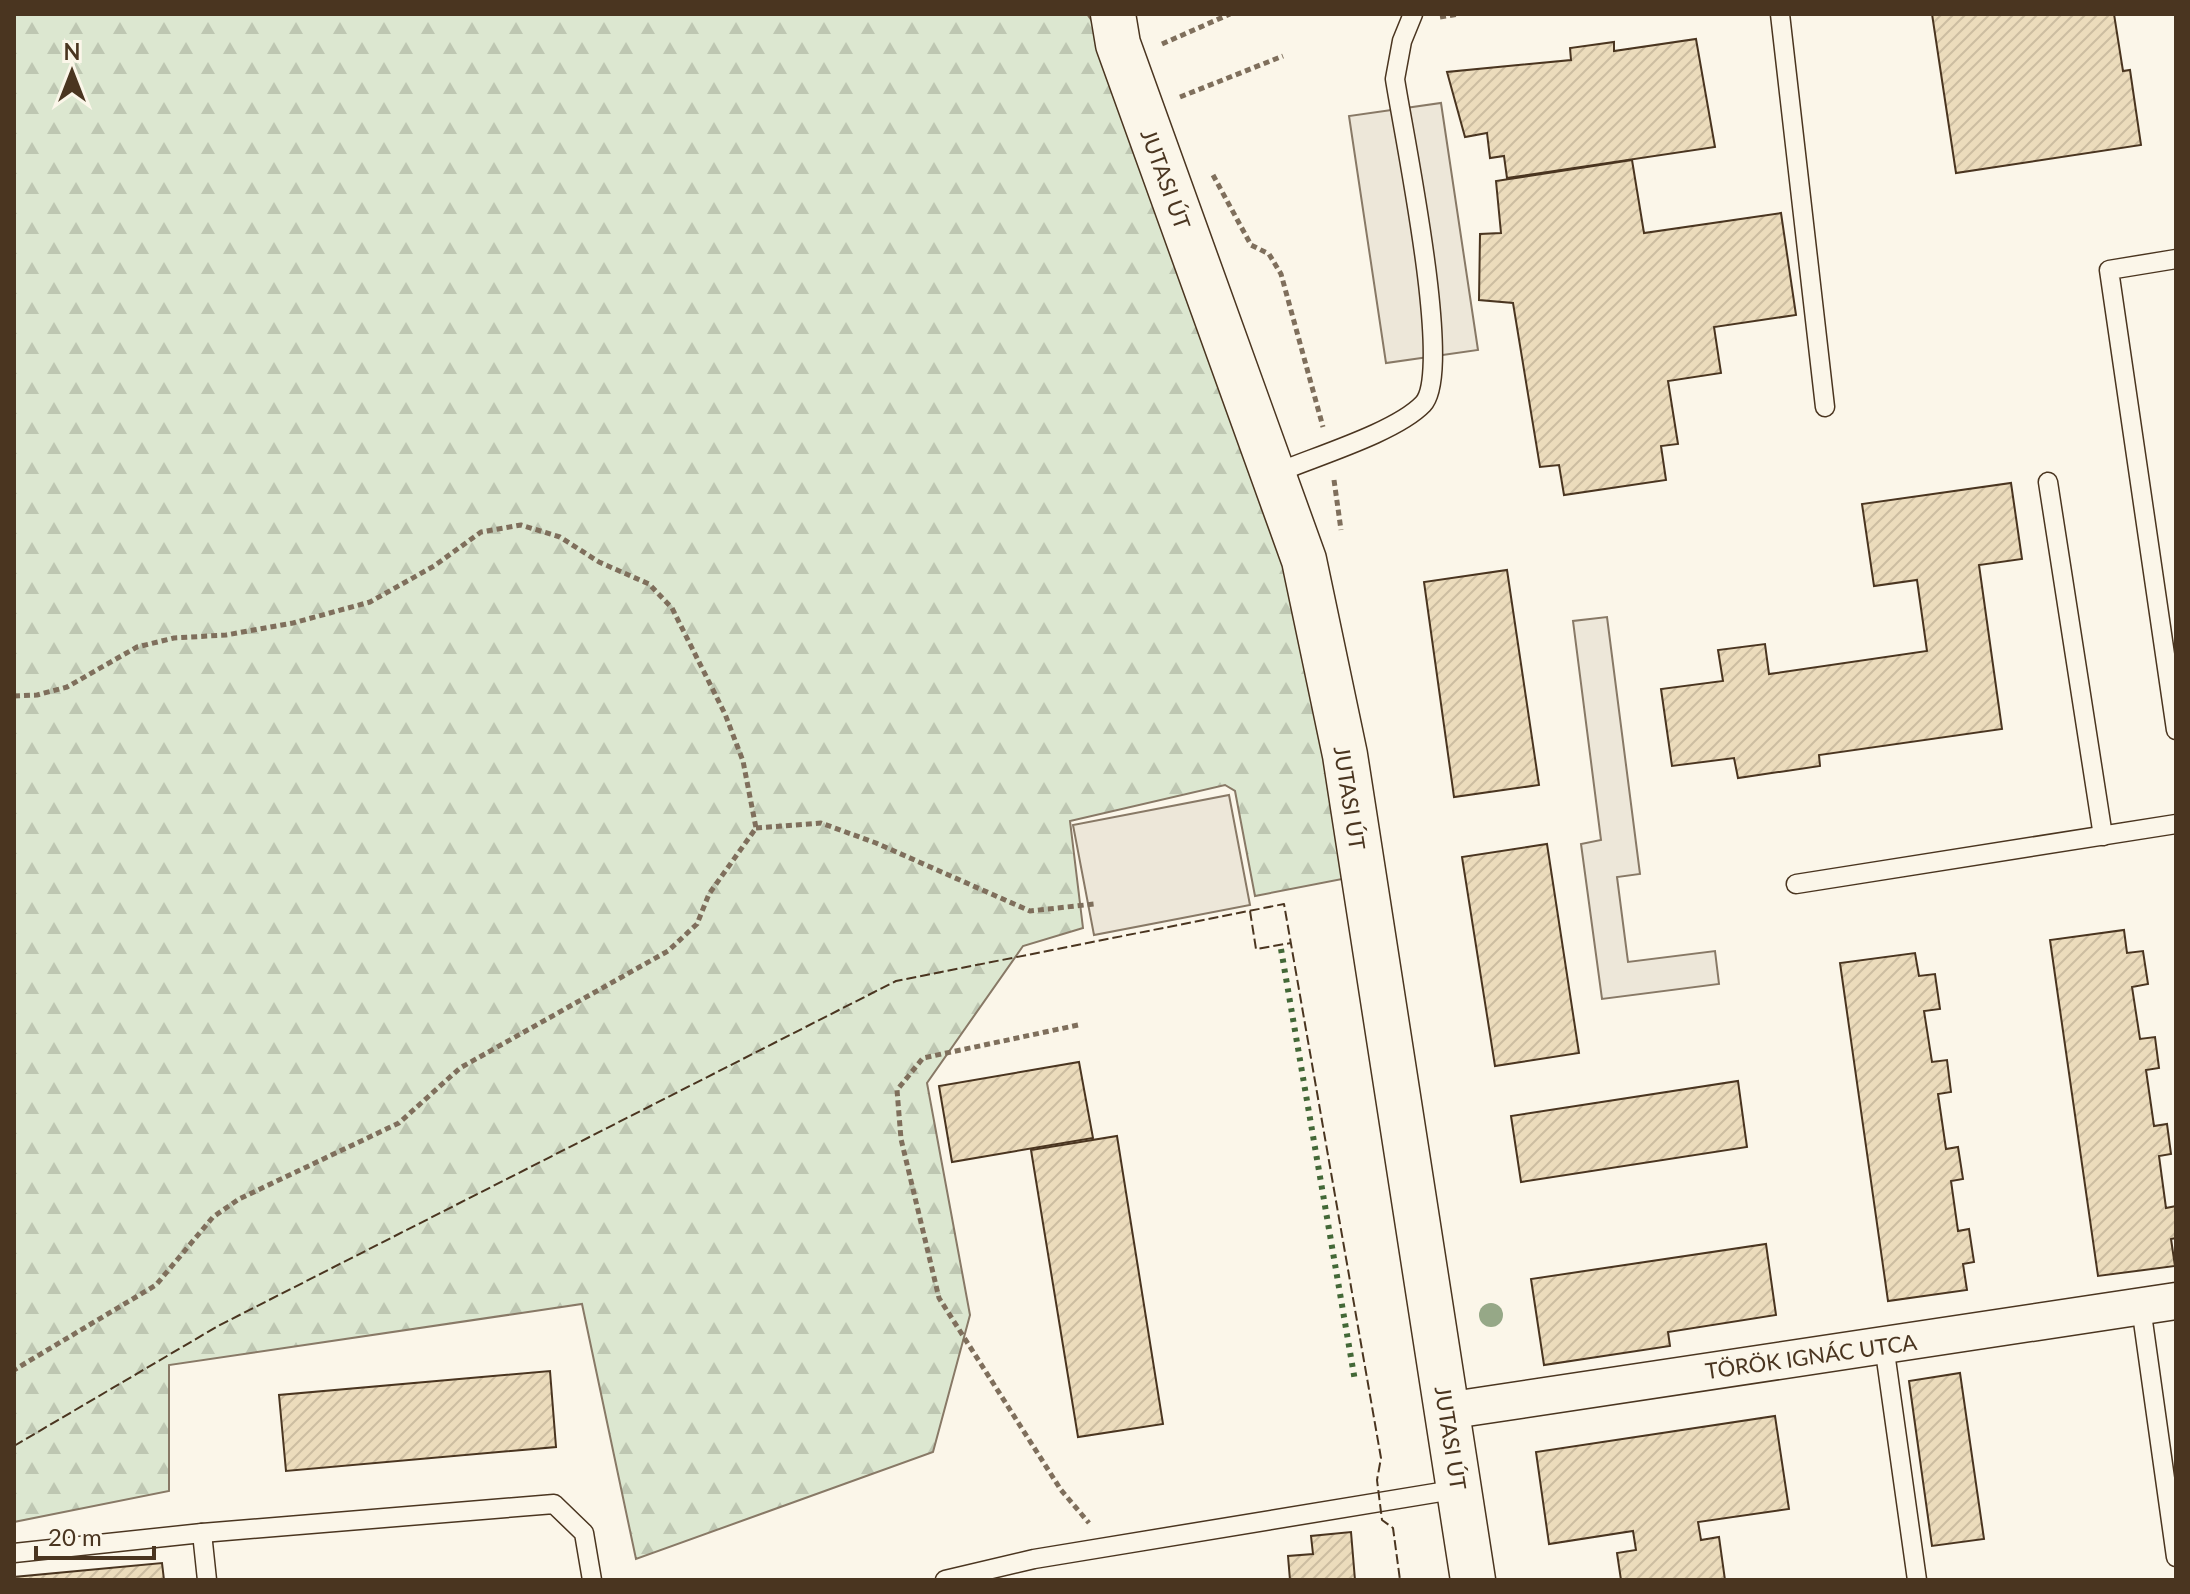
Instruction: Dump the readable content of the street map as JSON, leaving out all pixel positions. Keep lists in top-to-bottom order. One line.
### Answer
{"streets":{"street":["JUTASI ÚT","TÖRÖK IGNÁC UTCA"]},"crossings":[["JUTASI ÚT","TÖRÖK IGNÁC UTCA"]],"scale_bar":"20 m","north":"top"}
